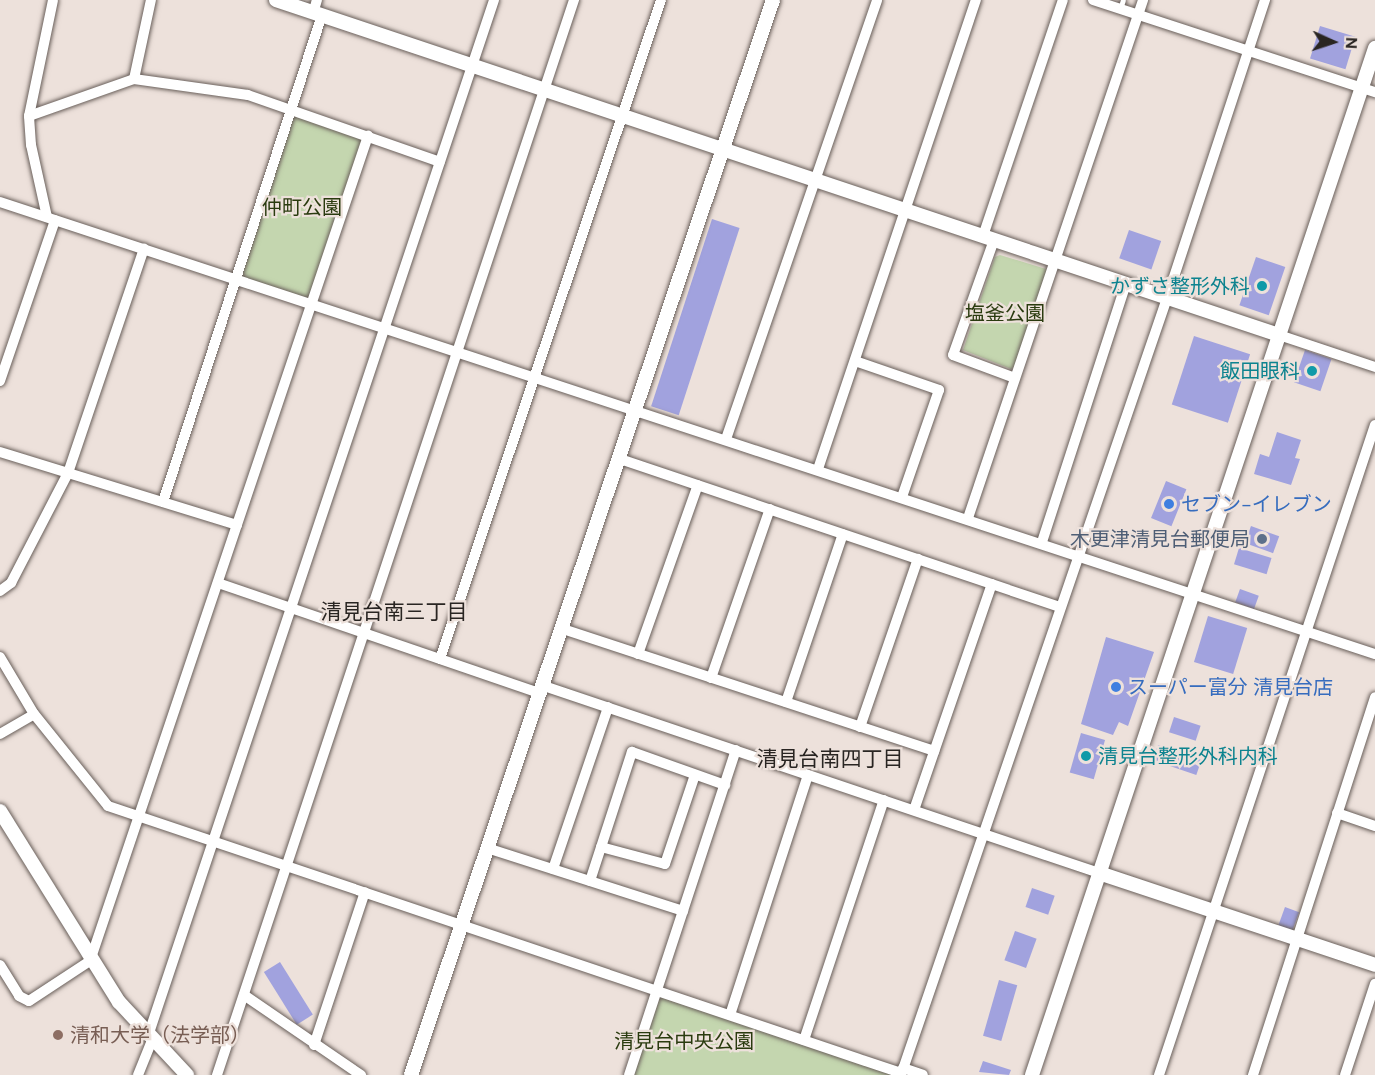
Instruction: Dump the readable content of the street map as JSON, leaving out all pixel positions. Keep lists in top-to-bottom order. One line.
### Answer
{"districts":["清見台南三丁目","清見台南四丁目"],"parks":["仲町公園","塩釜公園","清見台中央公園"],"places":["かずさ整形外科","飯田眼科","セブン-イレブン","木更津清見台郵便局","スーパー富分 清見台店","清見台整形外科内科","清和大学（法学部）"],"north":"right"}
